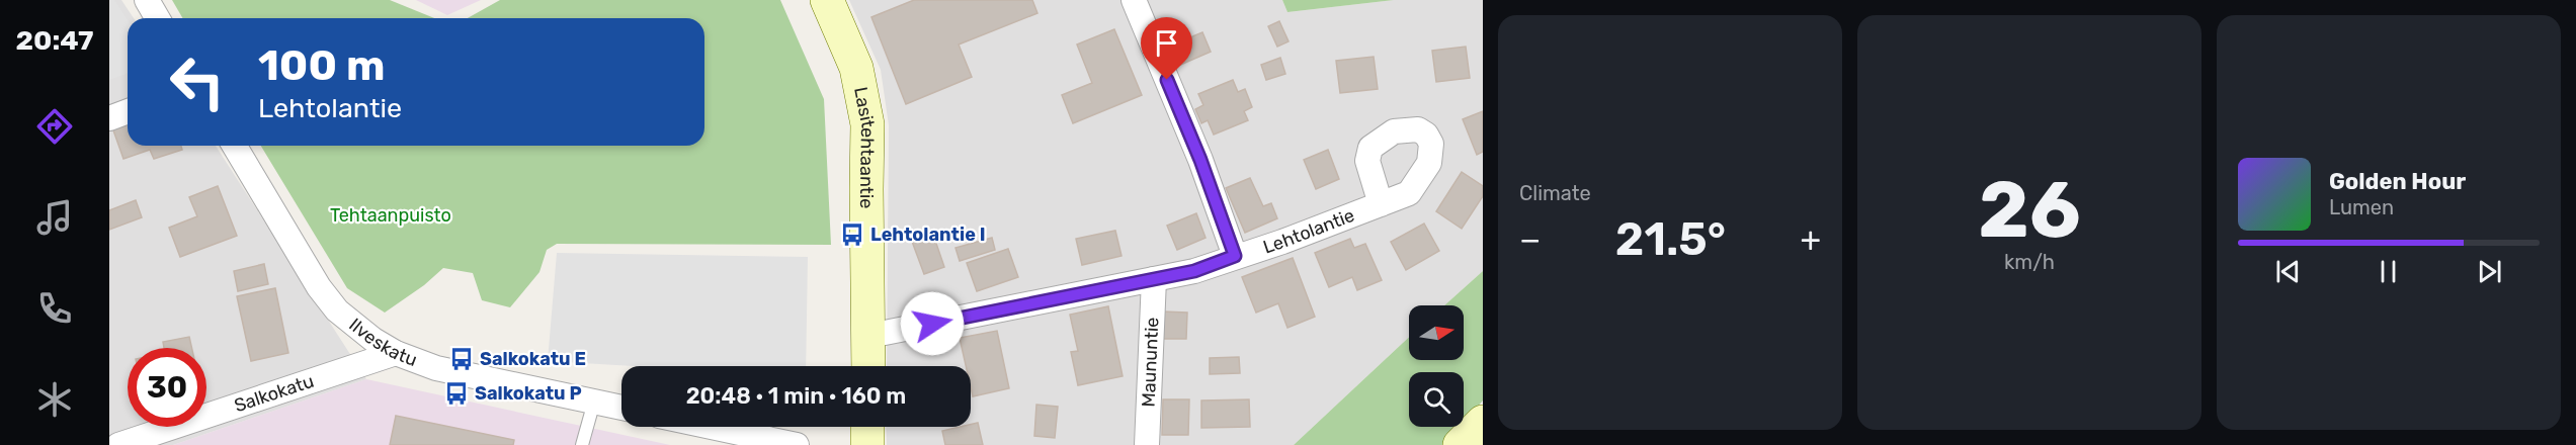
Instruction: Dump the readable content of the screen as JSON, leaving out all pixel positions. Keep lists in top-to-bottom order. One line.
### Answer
{"streets":{"street":["Lasitehtaantie","Lehtolantie","Ilveskatu","Maununtie","Salkokatu"]},"crossings":[["Lasitehtaantie","Lehtolantie"],["Lehtolantie","Maununtie"],["Ilveskatu","Salkokatu"]],"parks":["Tehtaanpuisto"],"places":{"bus stop":["Lehtolantie I","Salkokatu E","Salkokatu P"]},"north":"right","page":{"tabs":"20:47","tile":["Climate",["26","km/h"]],"turn":["100 m","Lehtolantie"],"song":["Golden Hour","Lumen"],"heat":["−","21.5°","+"],"limit":"30","trip":"20:48 · 1 min · 160 m"}}
